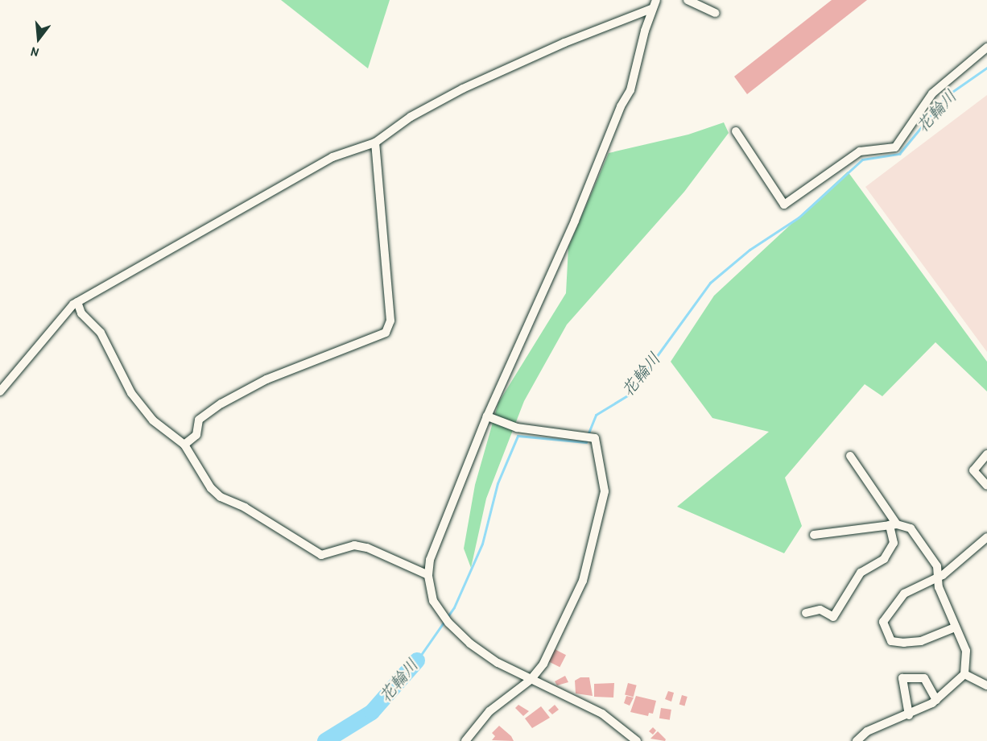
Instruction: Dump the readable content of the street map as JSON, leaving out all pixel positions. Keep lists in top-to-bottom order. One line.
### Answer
{"water":["花輪川"],"north":"bottom"}
